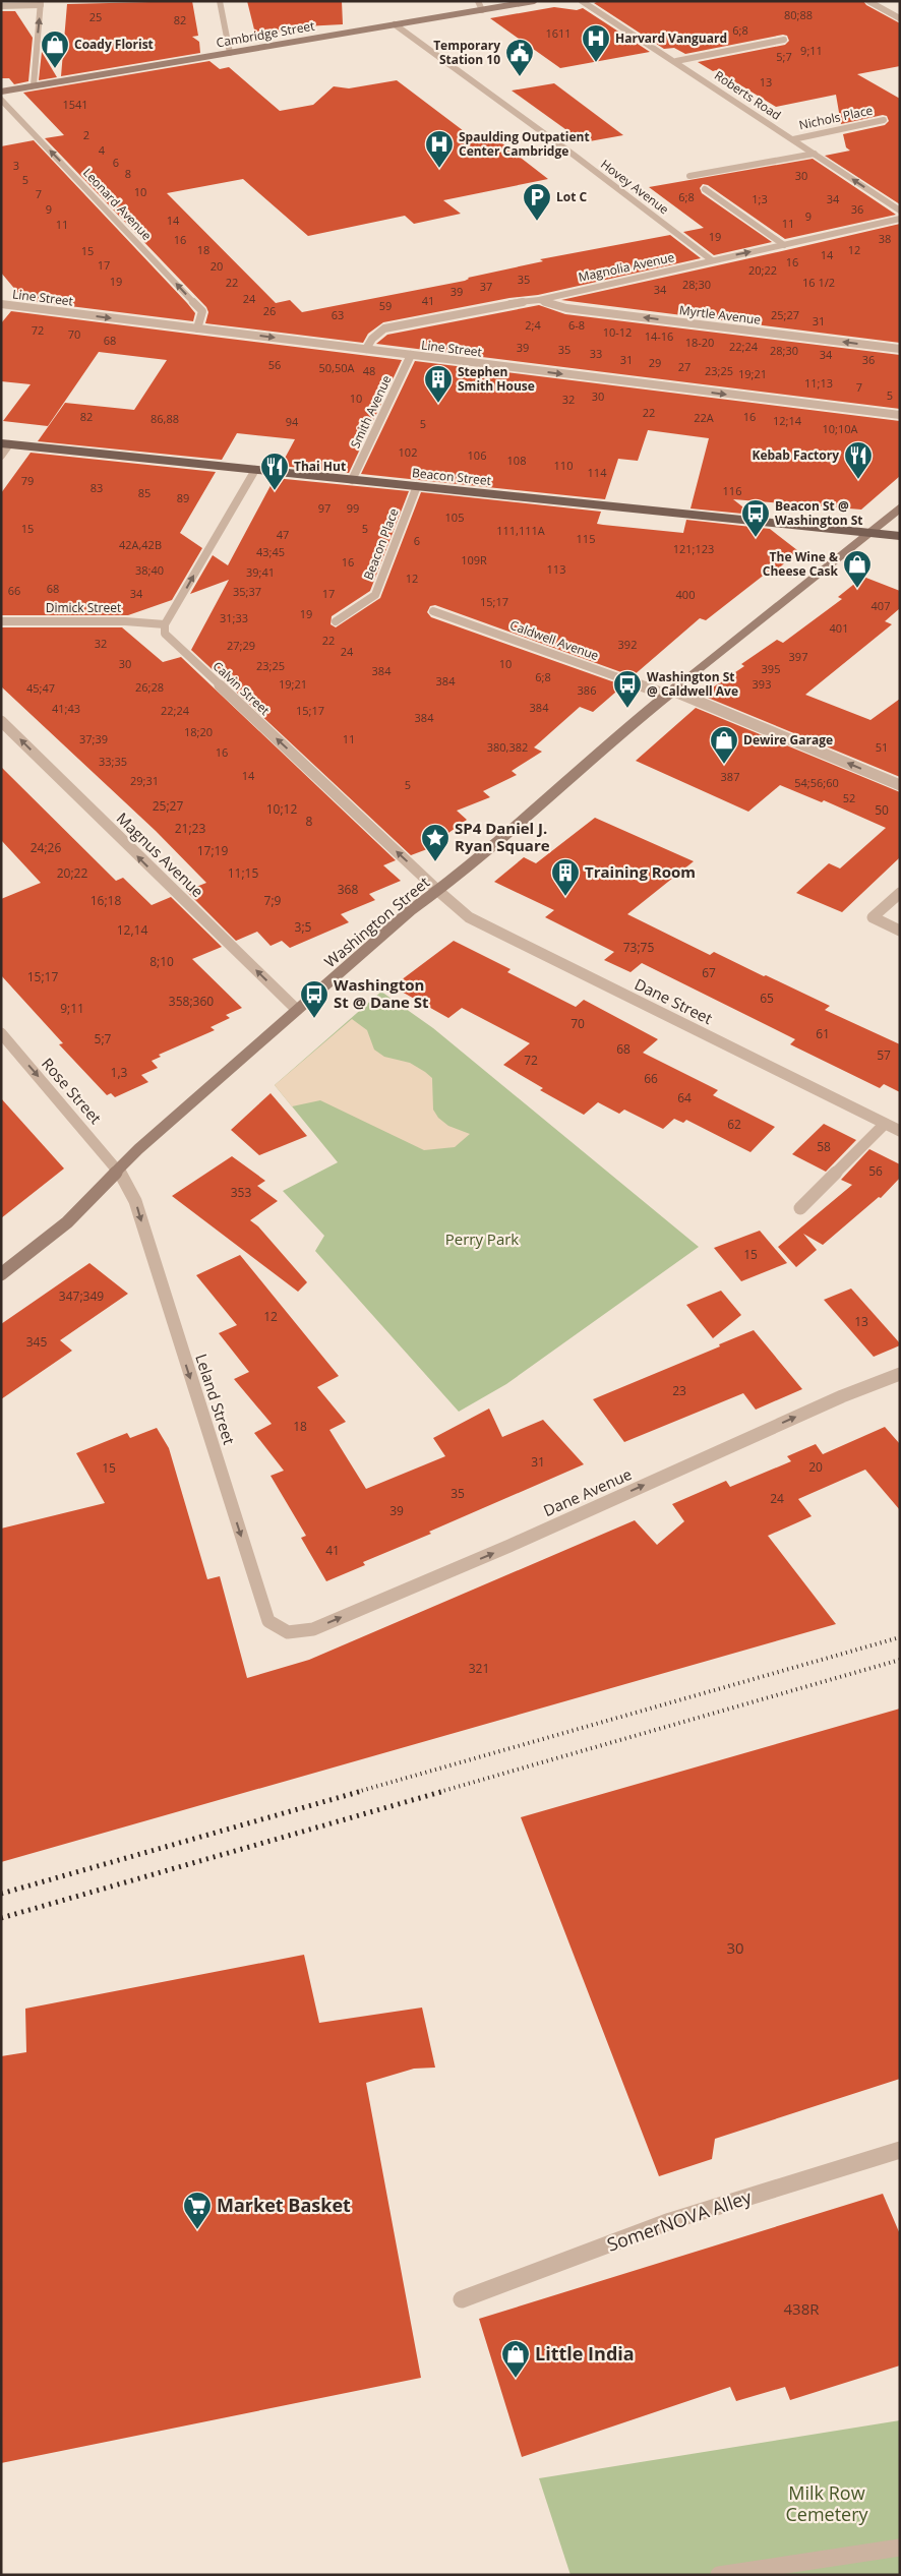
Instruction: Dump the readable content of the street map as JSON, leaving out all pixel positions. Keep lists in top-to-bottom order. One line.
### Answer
{"streets":{"main road":["Cambridge Street","Beacon Street","Washington Street"],"street":["Roberts Road","Nichols Place","Hovey Avenue","Leonard Avenue","Magnolia Avenue","Line Street","Myrtle Avenue","Smith Avenue","Beacon Place","Dimick Street","Caldwell Avenue","Calvin Street","Magnus Avenue","Dane Street","Rose Street","Leland Street","Dane Avenue","SomerNOVA Alley"]},"crossings":[["Cambridge Street","Hovey Avenue"],["Roberts Road","Nichols Place"],["Hovey Avenue","Magnolia Avenue"],["Leonard Avenue","Line Street"],["Magnolia Avenue","Line Street"],["Magnolia Avenue","Myrtle Avenue"],["Line Street","Smith Avenue"],["Smith Avenue","Beacon Street"],["Beacon Street","Beacon Place"],["Beacon Street","Washington Street"],["Dimick Street","Calvin Street"],["Caldwell Avenue","Washington Street"],["Calvin Street","Washington Street"],["Calvin Street","Dane Street"],["Magnus Avenue","Washington Street"],["Washington Street","Dane Street"],["Washington Street","Rose Street"],["Washington Street","Leland Street"],["Rose Street","Leland Street"],["Leland Street","Dane Avenue"]],"one_way":["Leonard Avenue","Line Street","Myrtle Avenue","Caldwell Avenue","Calvin Street","Magnus Avenue","Rose Street","Leland Street","Dane Avenue"],"parks":["Perry Park","Milk Row Cemetery"],"places":{"hospital":["Harvard Vanguard","Spaulding Outpatient Center Cambridge"],"shop":["Coady Florist","The Wine & Cheese Cask","Dewire Garage","Little India"],"public building":["Temporary Station 10"],"parking":["Lot C"],"building":["Stephen Smith House","Training Room"],"restaurant":["Kebab Factory","Thai Hut"],"bus stop":["Beacon St @ Washington St","Washington St @ Caldwell Ave","Washington St @ Dane St"],"place":["SP4 Daniel J. Ryan Square"],"supermarket":["Market Basket"]},"house_numbers":["80;88","25","82","6;8","1611","9;11","5;7","13","1541","2","4","6","3","8","30","5","10","7","6;8","1;3","34","9","36","9","14","11","11","19","38","16","18","12","15","14","16","17","20","20;22","35","19","22","16 1/2","28;30","37","34","39","24","41","59","26","63","25;27","31","2;4","6-8","72","10-12","70","14-16","68","18-20","22;24","39","35","28;30","33","34","31","36","29","56","27","50,50A","48","23;25","19;21","11;13","7","5","30","10","32","22","82","16","22A","86,88","12;14","94","5","10;10A","102","106","108","110","114","79","83","116","85","89","97","99","105","15","5","111,111A","47","115","6","42A,42B","121;123","43;45","109R","16","113","38;40","39;41","12","68","66","35;37","34","17","400","15;17","407","19","31;33","401","22","32","392","27;29","24","397","30","10","23;25","395","384","6;8","384","19;21","393","26;28","45;47","386","384","41;43","22;24","15;17","384","18;20","37;39","11","380,382","51","16","33;35","14","387","29;31","54;56;60","5","52","25;27","10;12","50","8","21;23","24;26","17;19","20;22","11;15","368","16;18","7;9","3;5","12,14","73;75","8;10","67","15;17","65","358;360","9;11","70","61","5;7","68","57","72","1,3","66","64","62","58","56","353","15","347;349","12","13","345","23","18","31","20","15","35","24","39","41","321","30","438R"]}
